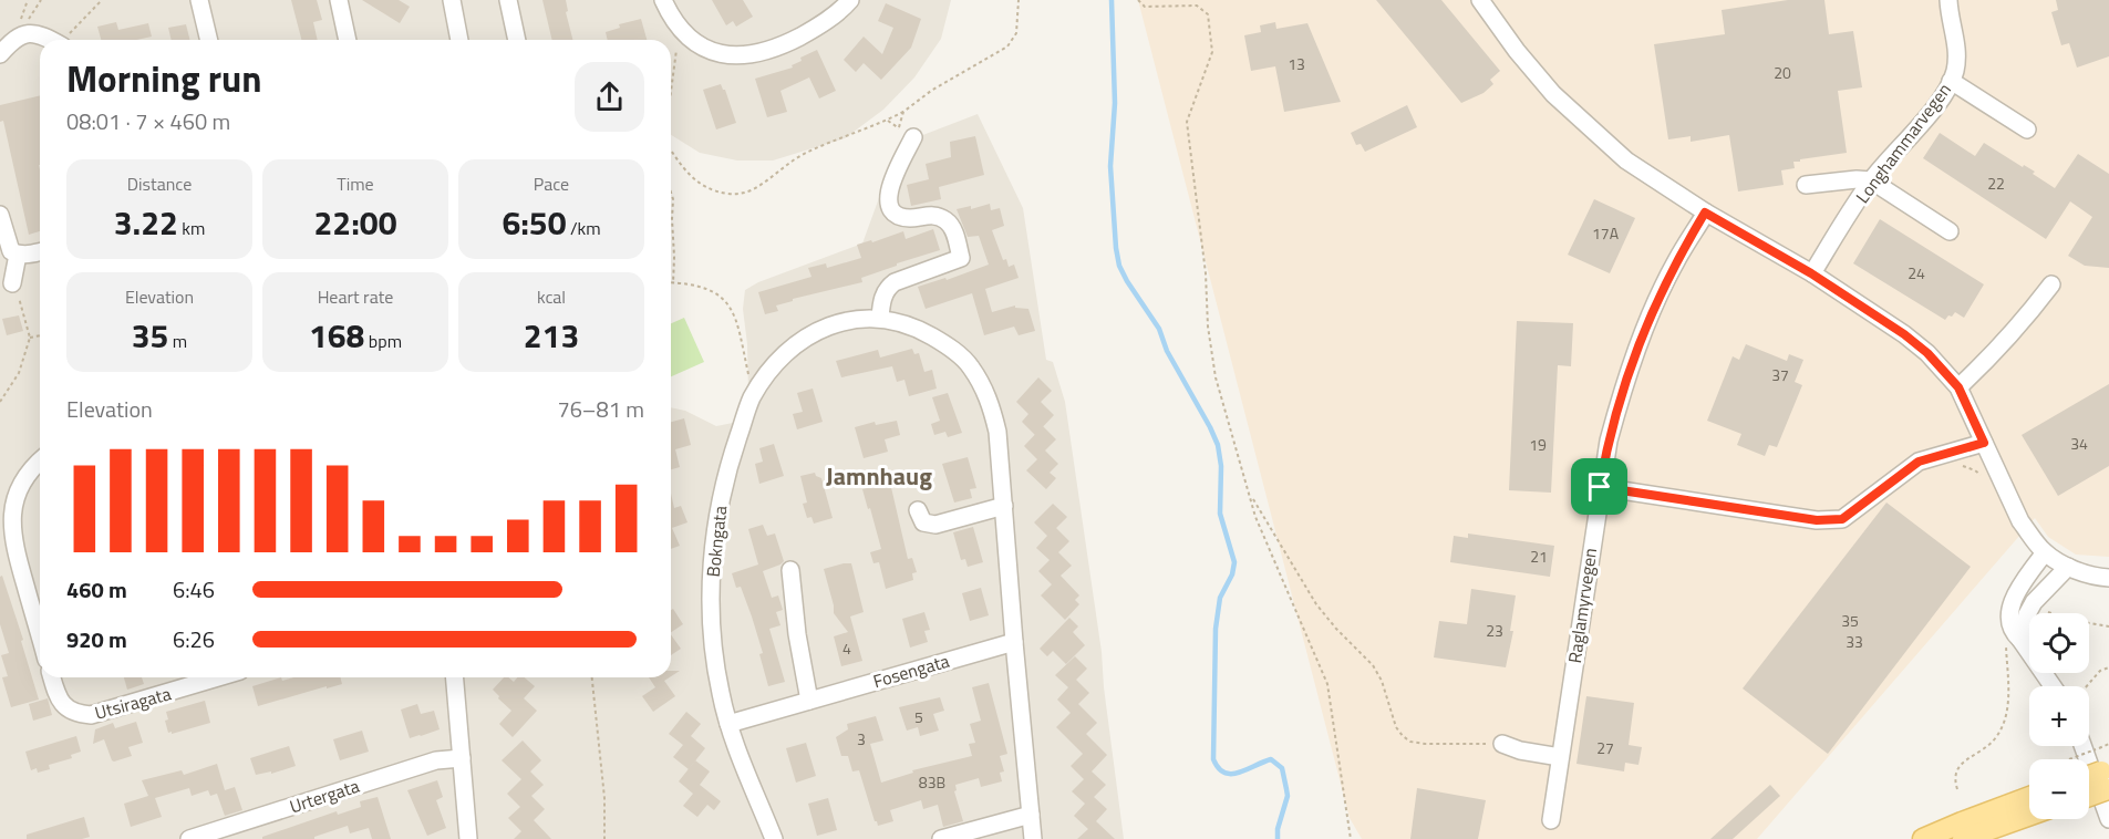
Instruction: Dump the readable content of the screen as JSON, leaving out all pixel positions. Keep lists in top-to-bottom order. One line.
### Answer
{"streets":{"street":["Longhammarvegen","Bokngata","Raglamyrvegen","Fosengata","Utsiragata","Urtergata"]},"crossings":[["Bokngata","Fosengata"]],"districts":["Jamnhaug"],"house_numbers":["13","20","22","17A","24","37","34","19","21","35","23","33","4","5","3","27","83B"],"page":{"heading":["Morning run","08:01 · 7 × 460 m"],"stats":[["Distance","3.22 km"],["Time","22:00"],["Pace","6:50 /km"],["Elevation","35 m"],["Heart rate","168 bpm"],["kcal","213"]],"chart":["Elevation","76–81 m"],"list":[{"name":"460 m","note":"6:46"},{"name":"920 m","note":"6:26"}],"map_buttons":["+","−"]}}
